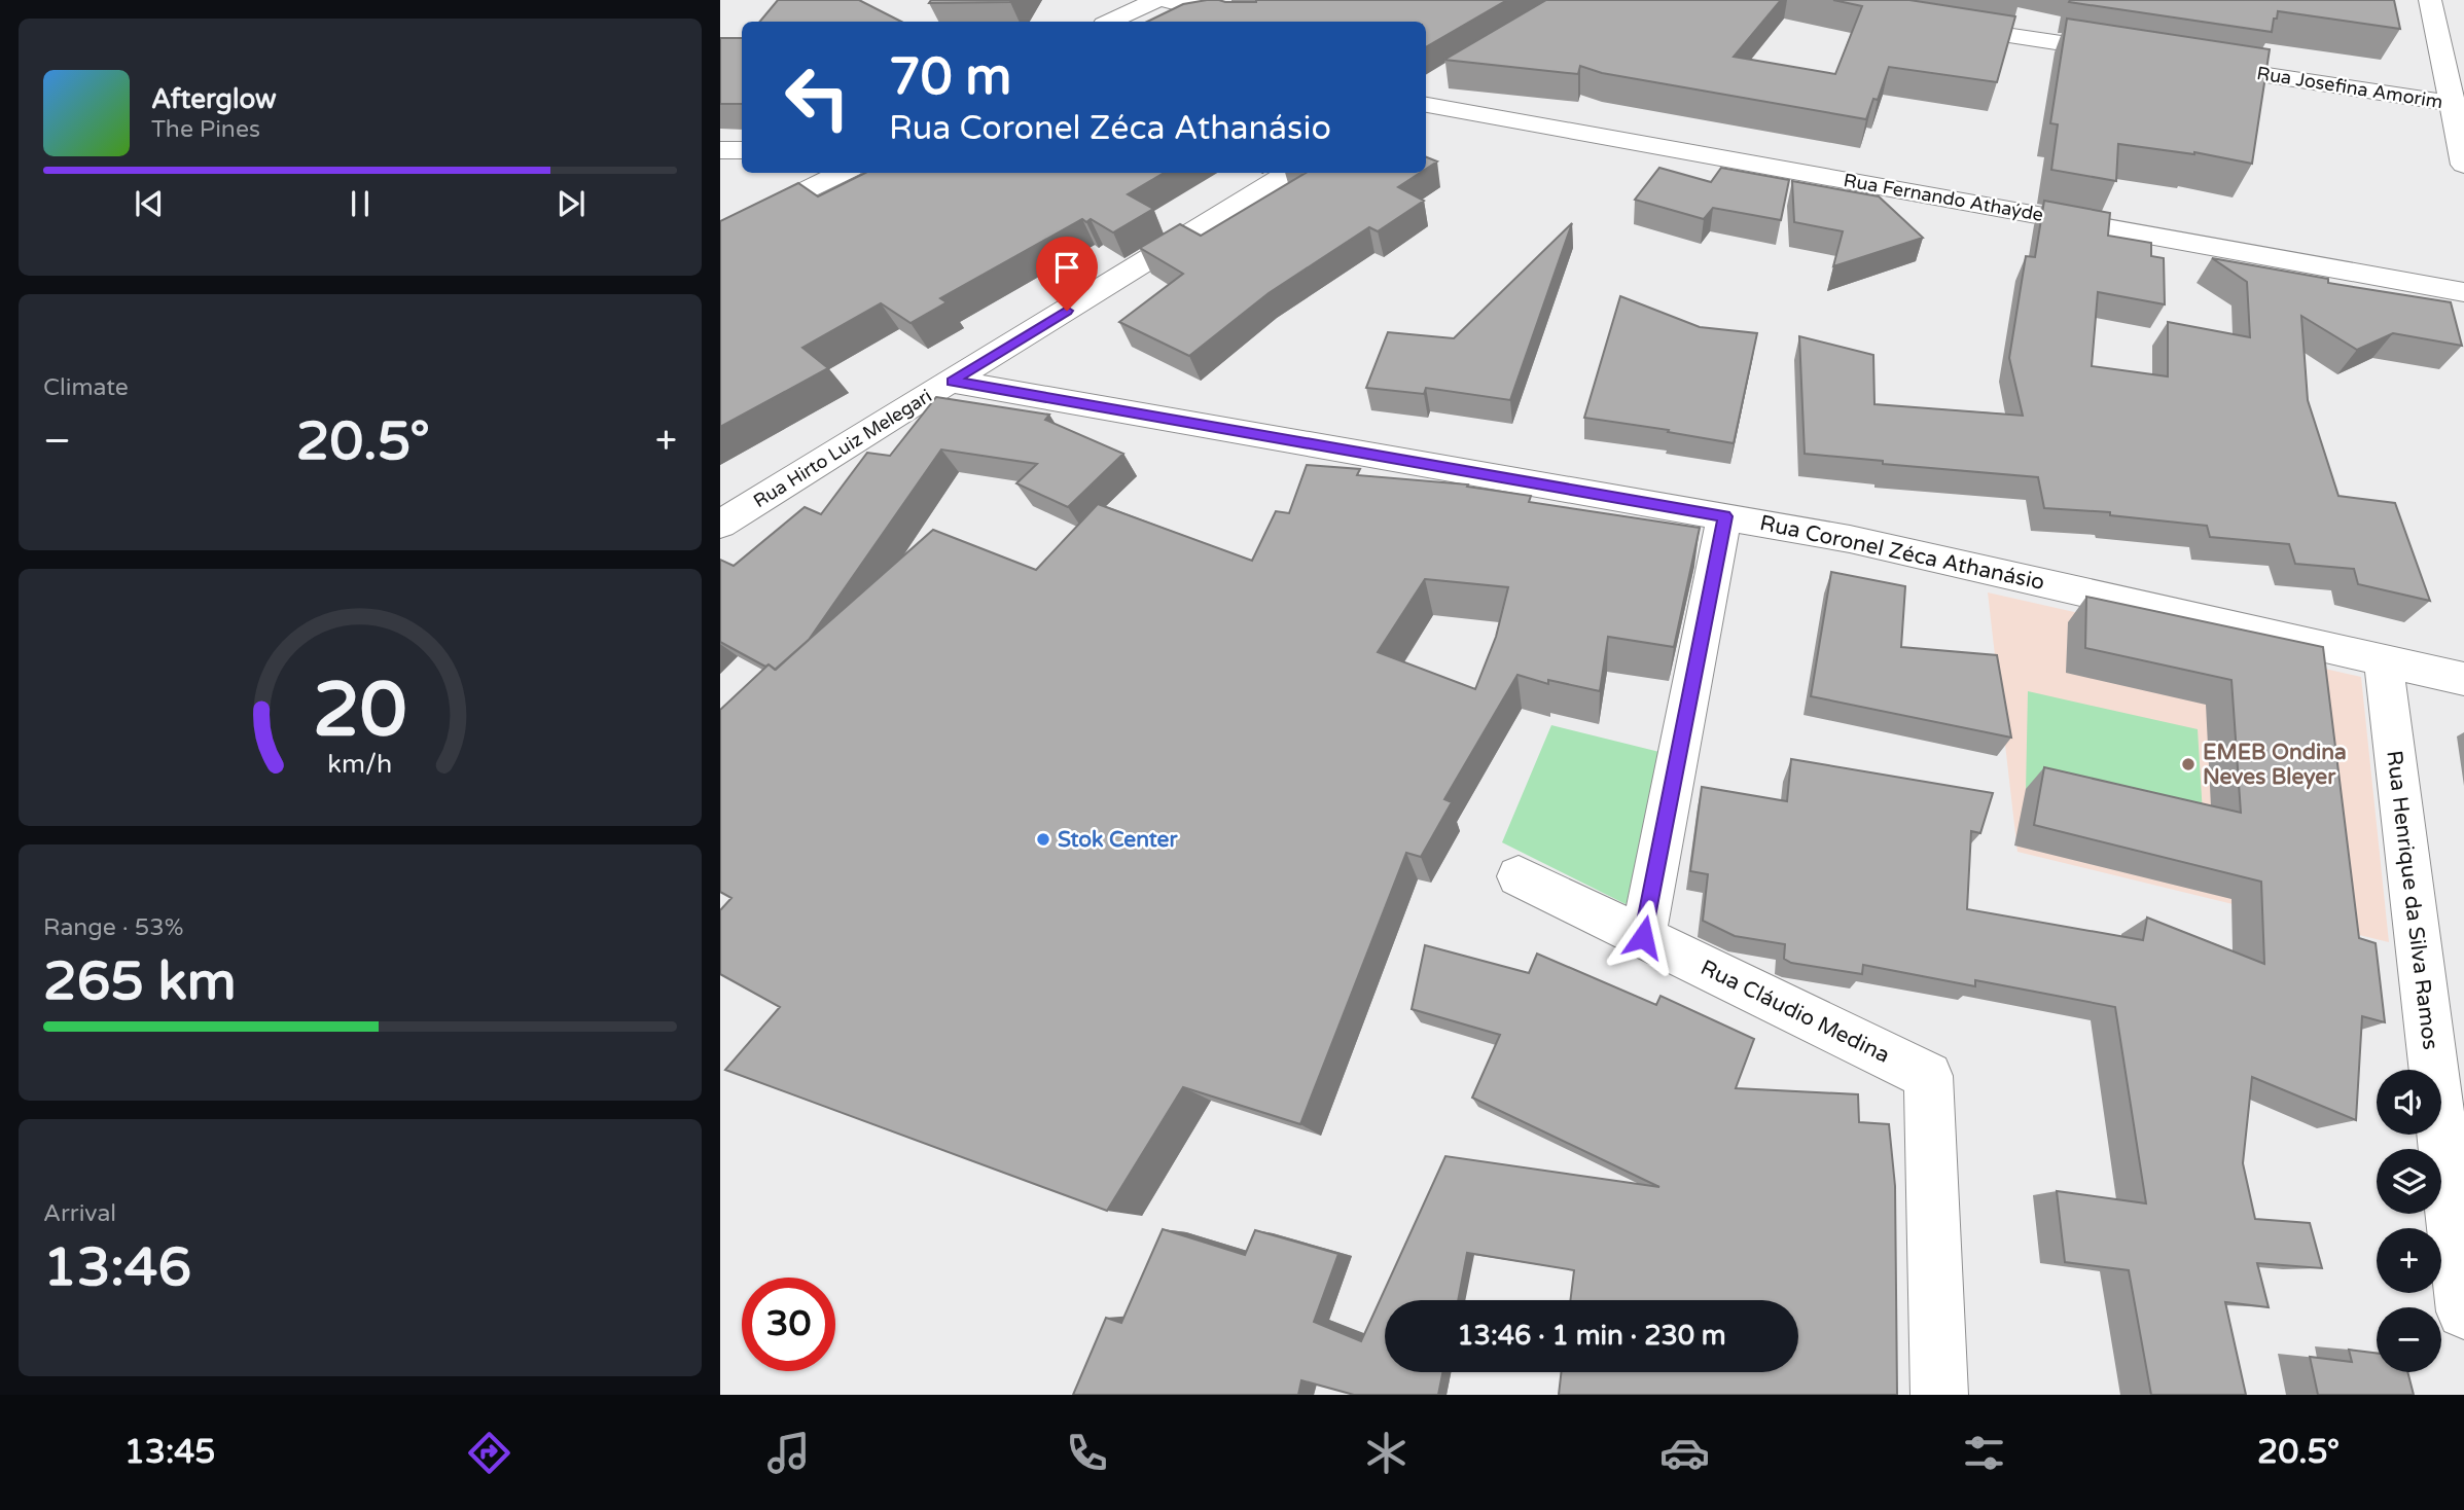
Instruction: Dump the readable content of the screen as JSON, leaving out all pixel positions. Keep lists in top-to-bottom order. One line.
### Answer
{"streets":{"street":["Rua Josefina Amorim","Rua Fernando Athaýde","Rua Hirto Luiz Melegari","Rua Coronel Zéca Athanásio","Rua Henrique da Silva Ramos","Rua Cláudio Medina"]},"crossings":[["Rua Hirto Luiz Melegari","Rua Coronel Zéca Athanásio"],["Rua Coronel Zéca Athanásio","Rua Henrique da Silva Ramos"]],"places":["EMEB Ondina Neves Bleyer","Stok Center"],"page":{"turn":["70 m","Rua Coronel Zéca Athanásio"],"song":["Afterglow","The Pines"],"tile":["Climate",["Range · 53%","265 km"],["Arrival","13:46"]],"heat":["−","20.5°","+"],"map_buttons":["+","−"],"limit":"30","trip":"13:46 · 1 min · 230 m","tabs":["13:45","20.5°"],"gauge":["20","km/h"]}}
